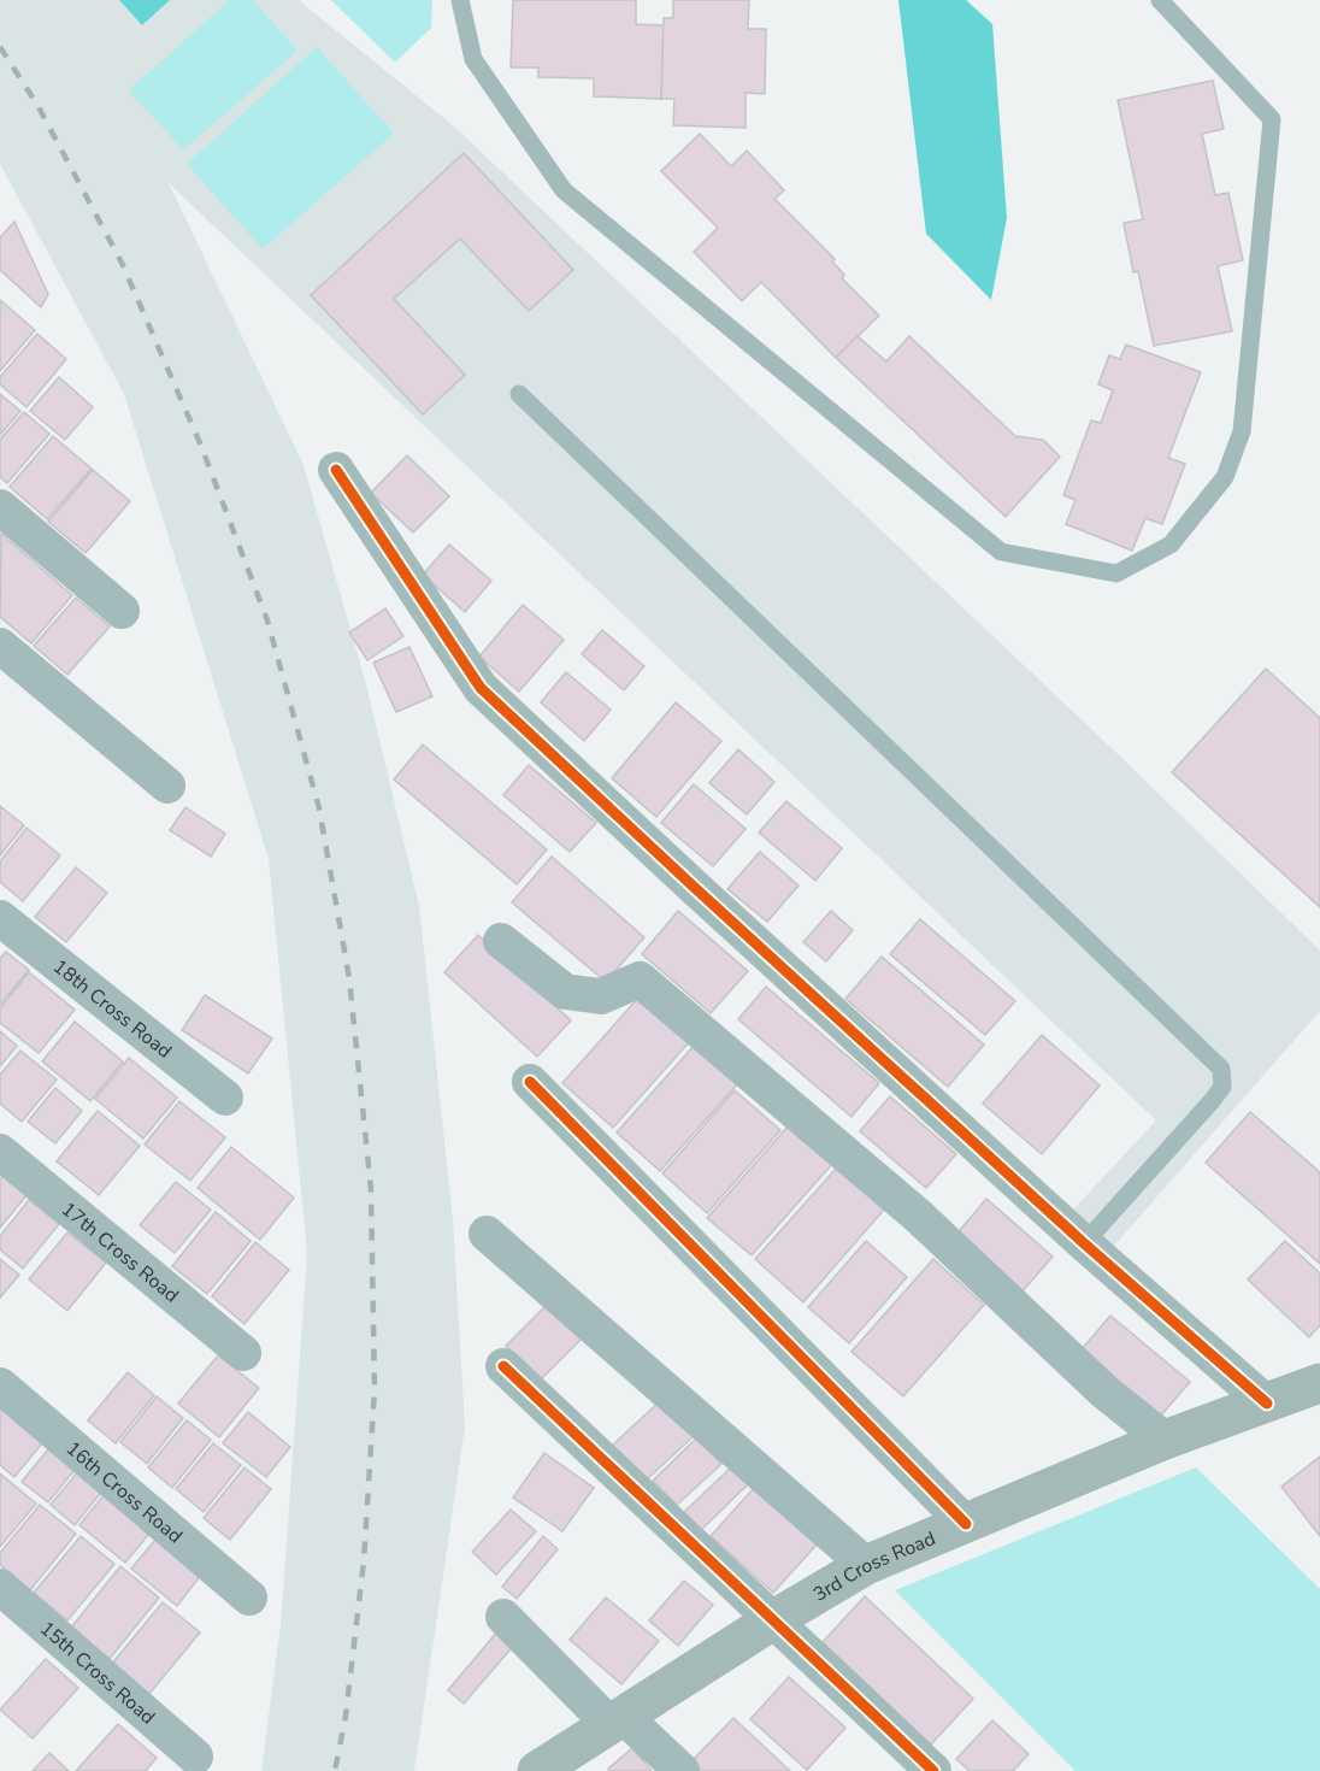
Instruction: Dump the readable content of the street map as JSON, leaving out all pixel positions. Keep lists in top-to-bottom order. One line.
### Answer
{"streets":{"main road":["3rd Cross Road"],"street":["18th Cross Road","17th Cross Road","16th Cross Road","15th Cross Road"]}}
